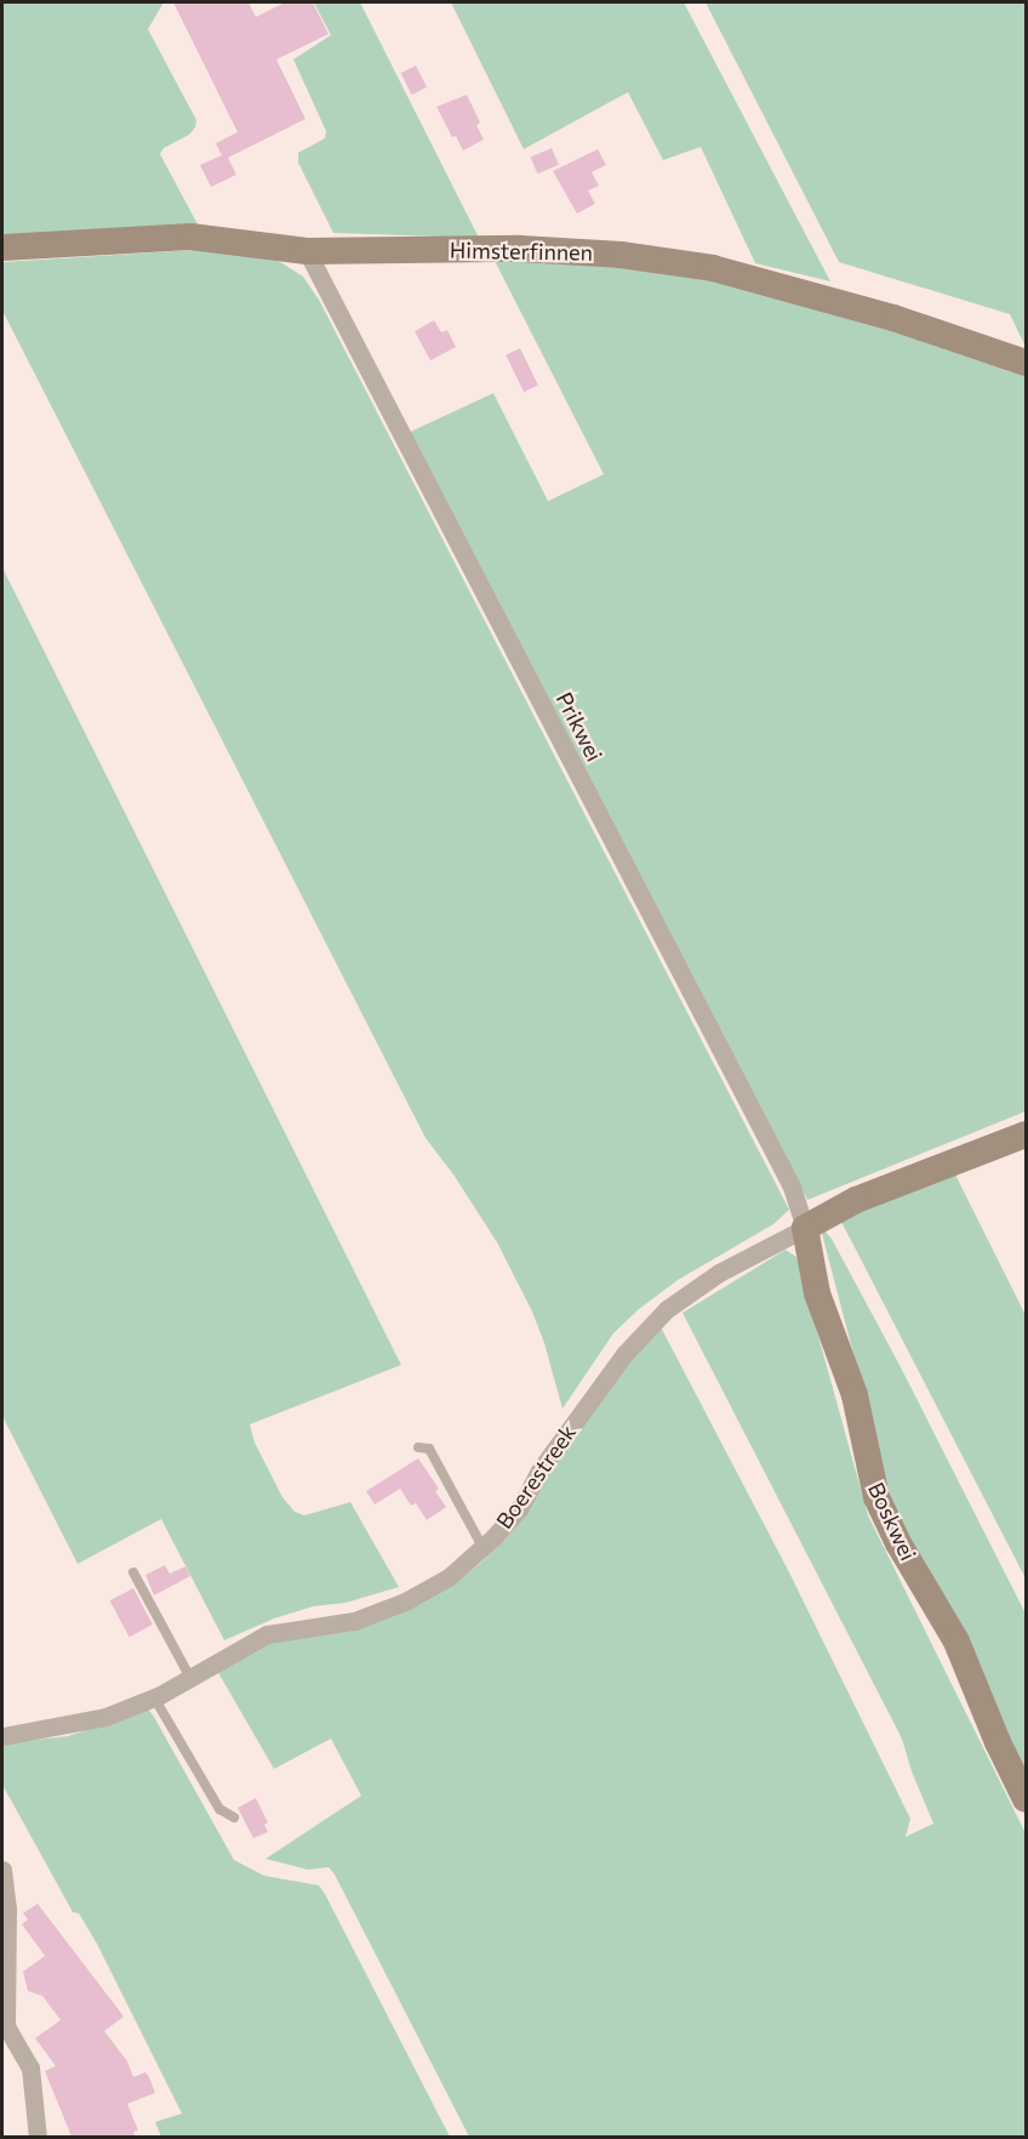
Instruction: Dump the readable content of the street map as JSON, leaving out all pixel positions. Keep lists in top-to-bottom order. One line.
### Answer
{"streets":{"street":["Himsterfinnen","Prikwei","Boerestreek","Boskwei"]},"crossings":[["Himsterfinnen","Prikwei"],["Prikwei","Boerestreek"],["Prikwei","Boskwei"],["Boerestreek","Boskwei"]]}
